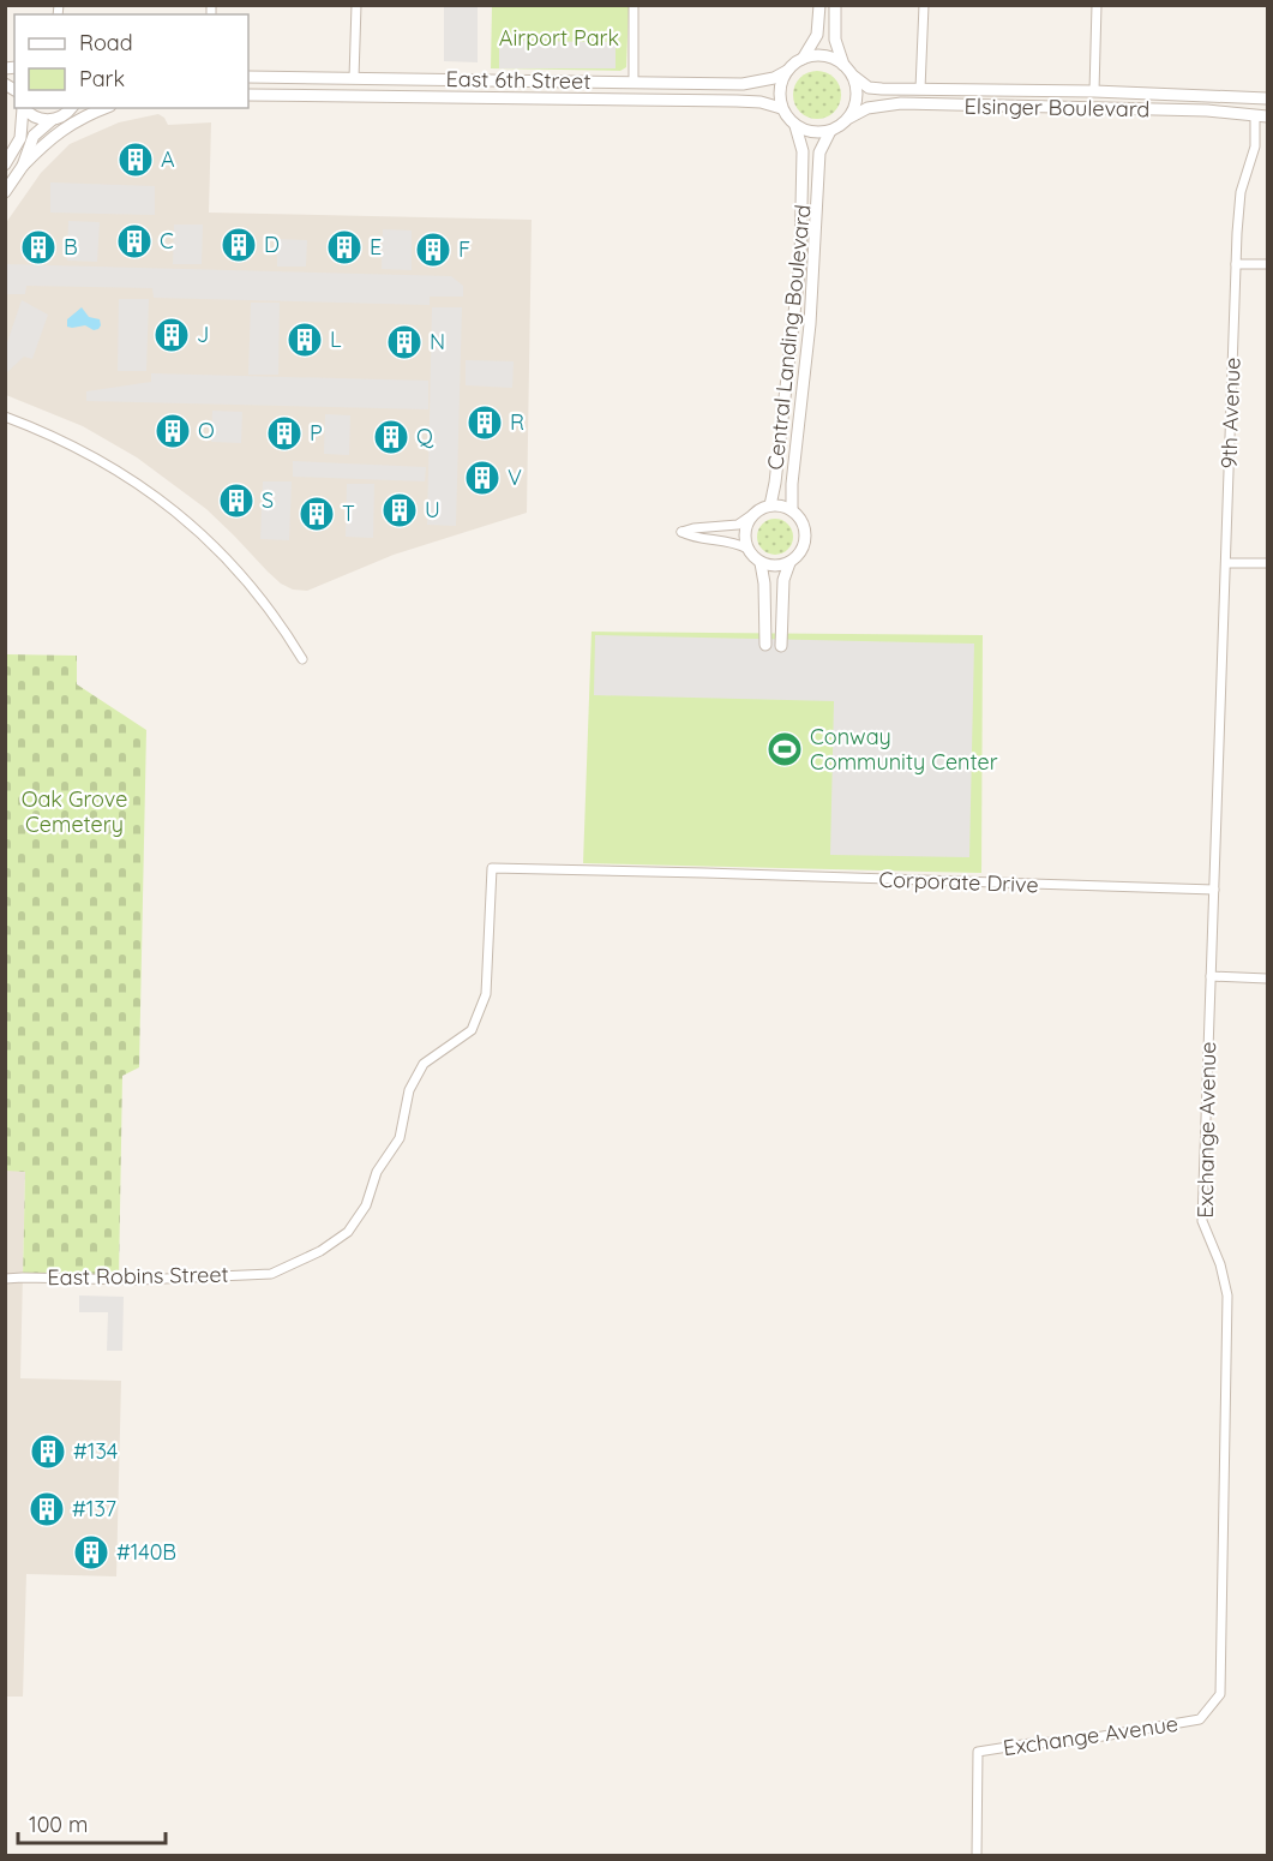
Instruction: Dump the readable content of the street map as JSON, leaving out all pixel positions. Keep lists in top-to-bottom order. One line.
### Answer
{"streets":{"street":["East 6th Street","Elsinger Boulevard","Central Landing Boulevard","9th Avenue","Corporate Drive","Exchange Avenue","East Robins Street"]},"crossings":[["East 6th Street","Elsinger Boulevard"],["East 6th Street","Central Landing Boulevard"],["Elsinger Boulevard","Central Landing Boulevard"],["Elsinger Boulevard","9th Avenue"],["9th Avenue","Exchange Avenue"],["Corporate Drive","Exchange Avenue"],["Corporate Drive","East Robins Street"]],"parks":["Airport Park","Oak Grove Cemetery"],"places":{"building":["A","C","D","B","E","F","J","L","N","R","O","P","Q","V","S","U","T","#134","#137","#140B"],"sports":["Conway Community Center"]},"legend":["Road","Park"],"scale_bar":"100 m"}
